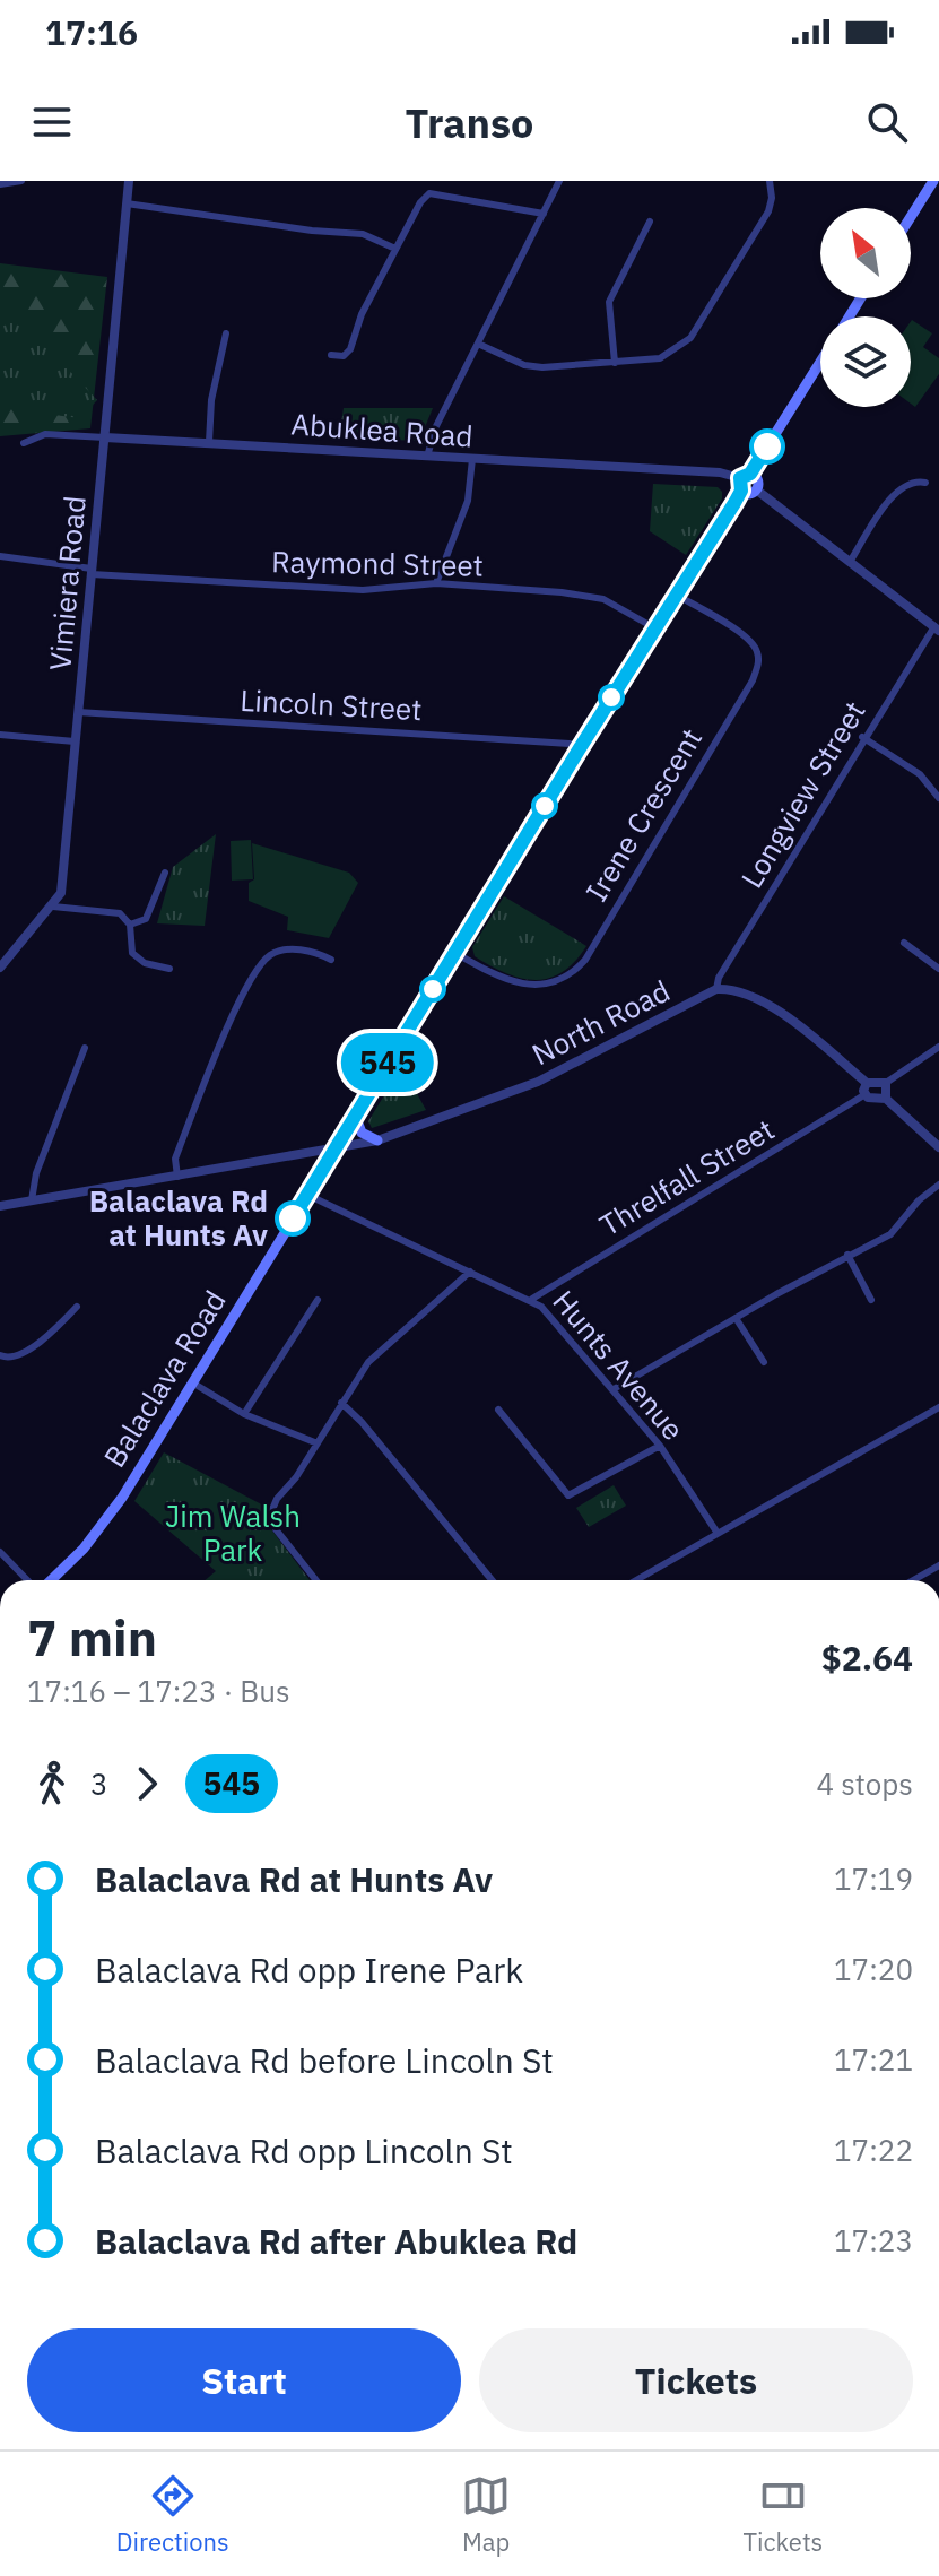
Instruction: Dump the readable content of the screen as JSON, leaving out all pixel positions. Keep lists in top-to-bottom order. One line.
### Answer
{"streets":{"main road":["Balaclava Road"],"street":["Abuklea Road","Raymond Street","Vimiera Road","Lincoln Street","Longview Street","Irene Crescent","North Road","Threlfall Street","Hunts Avenue"]},"crossings":[["Abuklea Road","Vimiera Road"],["Raymond Street","Vimiera Road"],["Raymond Street","Balaclava Road"],["Vimiera Road","Lincoln Street"],["Lincoln Street","Balaclava Road"],["Longview Street","North Road"],["Irene Crescent","Balaclava Road"],["North Road","Threlfall Street"],["North Road","Balaclava Road"],["Threlfall Street","Hunts Avenue"],["Hunts Avenue","Balaclava Road"]],"parks":["Jim Walsh Park"],"places":["Balaclava Rd at Hunts Av"],"lines":["bus line 545"],"north":"top left","page":{"status":"17:16","header":"Transo","on_map":"545","heading":["7 min","17:16 – 17:23 · Bus","$2.64"],"legs":["3","545","4 stops"],"list":[{"name":"Balaclava Rd at Hunts Av","value":"17:19"},{"name":"Balaclava Rd opp Irene Park","value":"17:20"},{"name":"Balaclava Rd before Lincoln St","value":"17:21"},{"name":"Balaclava Rd opp Lincoln St","value":"17:22"},{"name":"Balaclava Rd after Abuklea Rd","value":"17:23"}],"buttons":["Start","Tickets"],"tabs":["Directions","Map","Tickets"]}}
